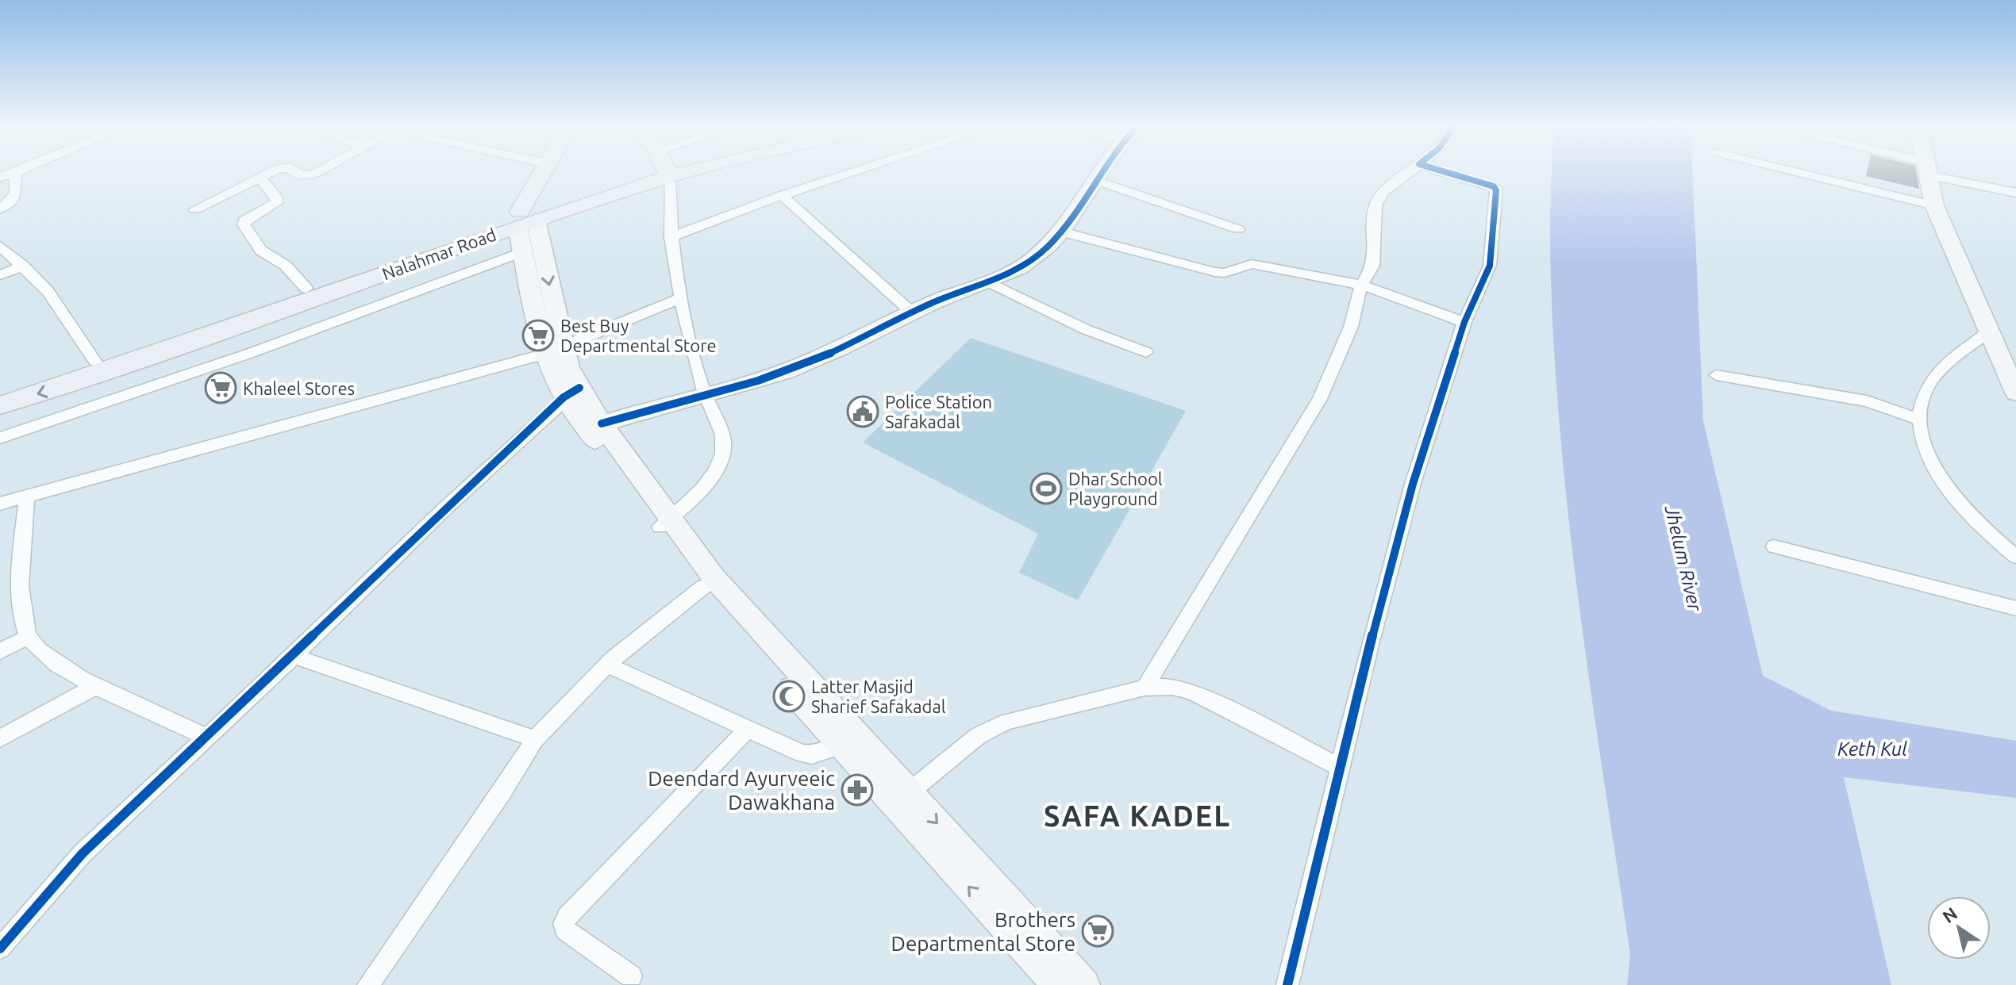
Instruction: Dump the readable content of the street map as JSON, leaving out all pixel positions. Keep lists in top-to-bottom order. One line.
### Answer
{"streets":{"main road":["Nalahmar Road"]},"districts":["SAFA KADEL"],"water":["Jhelum River","Keth Kul"],"places":{"supermarket":["Best Buy Departmental Store","Khaleel Stores","Brothers Departmental Store"],"public building":["Police Station Safakadal"],"sports":["Dhar School Playground"],"mosque":["Latter Masjid Sharief Safakadal"],"pharmacy":["Deendard Ayurveeic Dawakhana"]},"north":"top left"}
